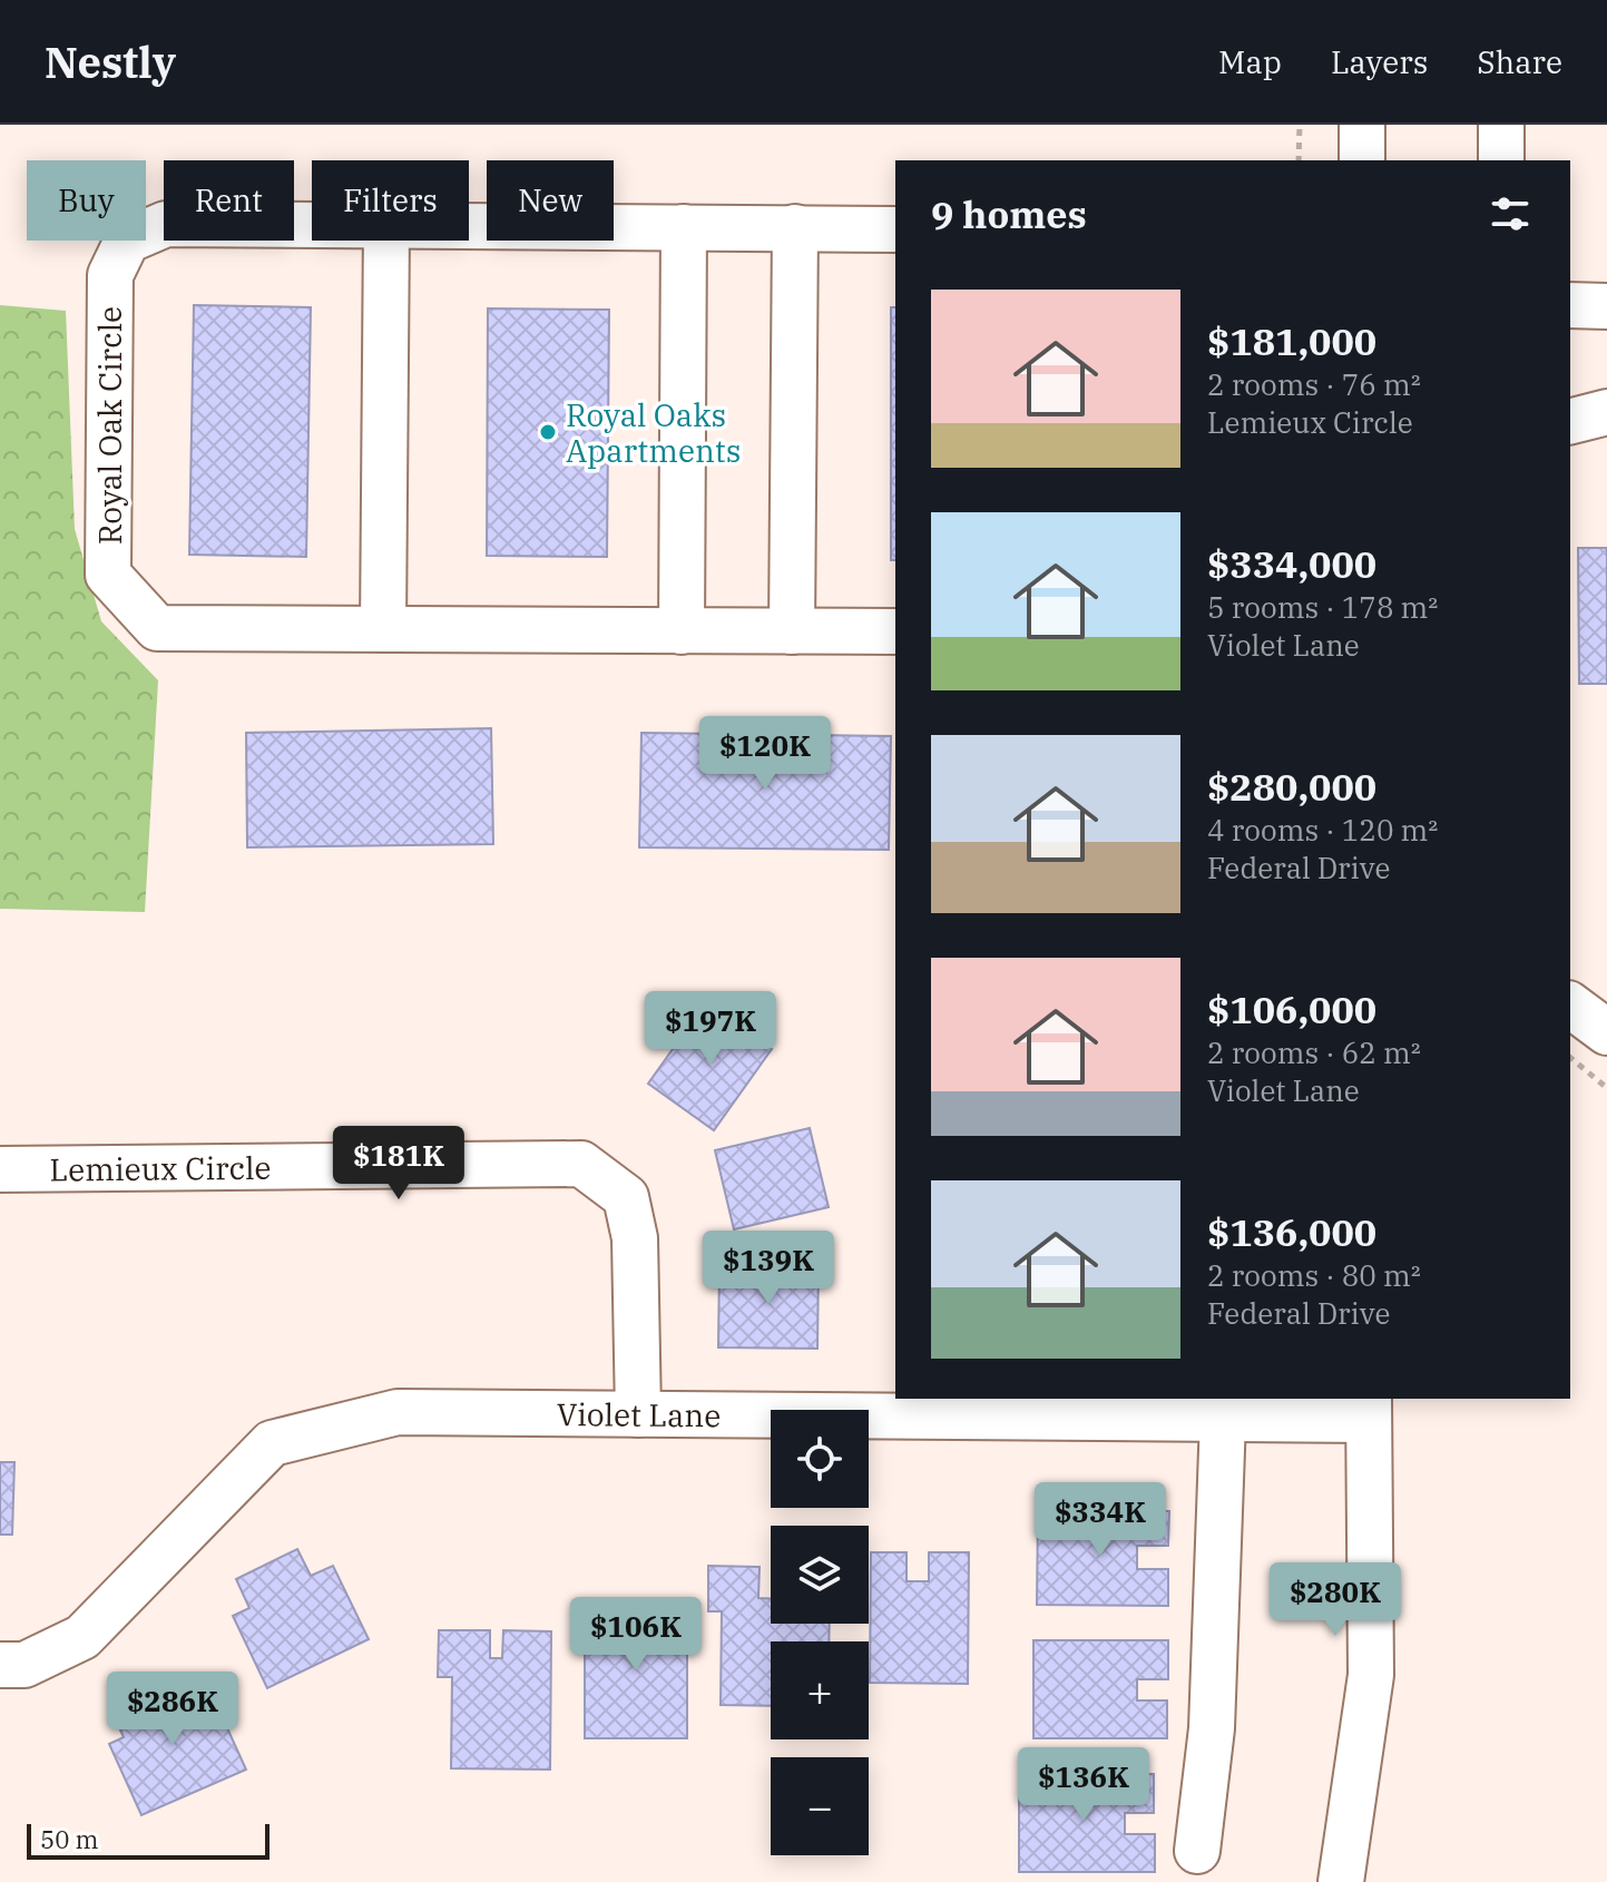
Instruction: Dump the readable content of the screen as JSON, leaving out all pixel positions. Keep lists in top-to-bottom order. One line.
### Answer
{"streets":{"street":["Royal Oak Circle","Lemieux Circle","Violet Lane"]},"crossings":[["Lemieux Circle","Violet Lane"]],"places":["Royal Oaks Apartments"],"scale_bar":"50 m","page":{"header":"Nestly","nav":["Map","Layers","Share"],"chip":["Buy","Rent","Filters","New"],"heading":"9 homes","list":[{"name":"$181,000","note":"2 rooms · 76 m² · Lemieux Circle"},{"name":"$334,000","note":"5 rooms · 178 m² · Violet Lane"},{"name":"$280,000","note":"4 rooms · 120 m² · Federal Drive"},{"name":"$106,000","note":"2 rooms · 62 m² · Violet Lane"},{"name":"$136,000","note":"2 rooms · 80 m² · Federal Drive"}],"price":["$120K","$197K","$181K","$139K","$334K","$280K","$106K","$286K","$136K"],"map_buttons":["+","−"],"scale":"50 m"}}
